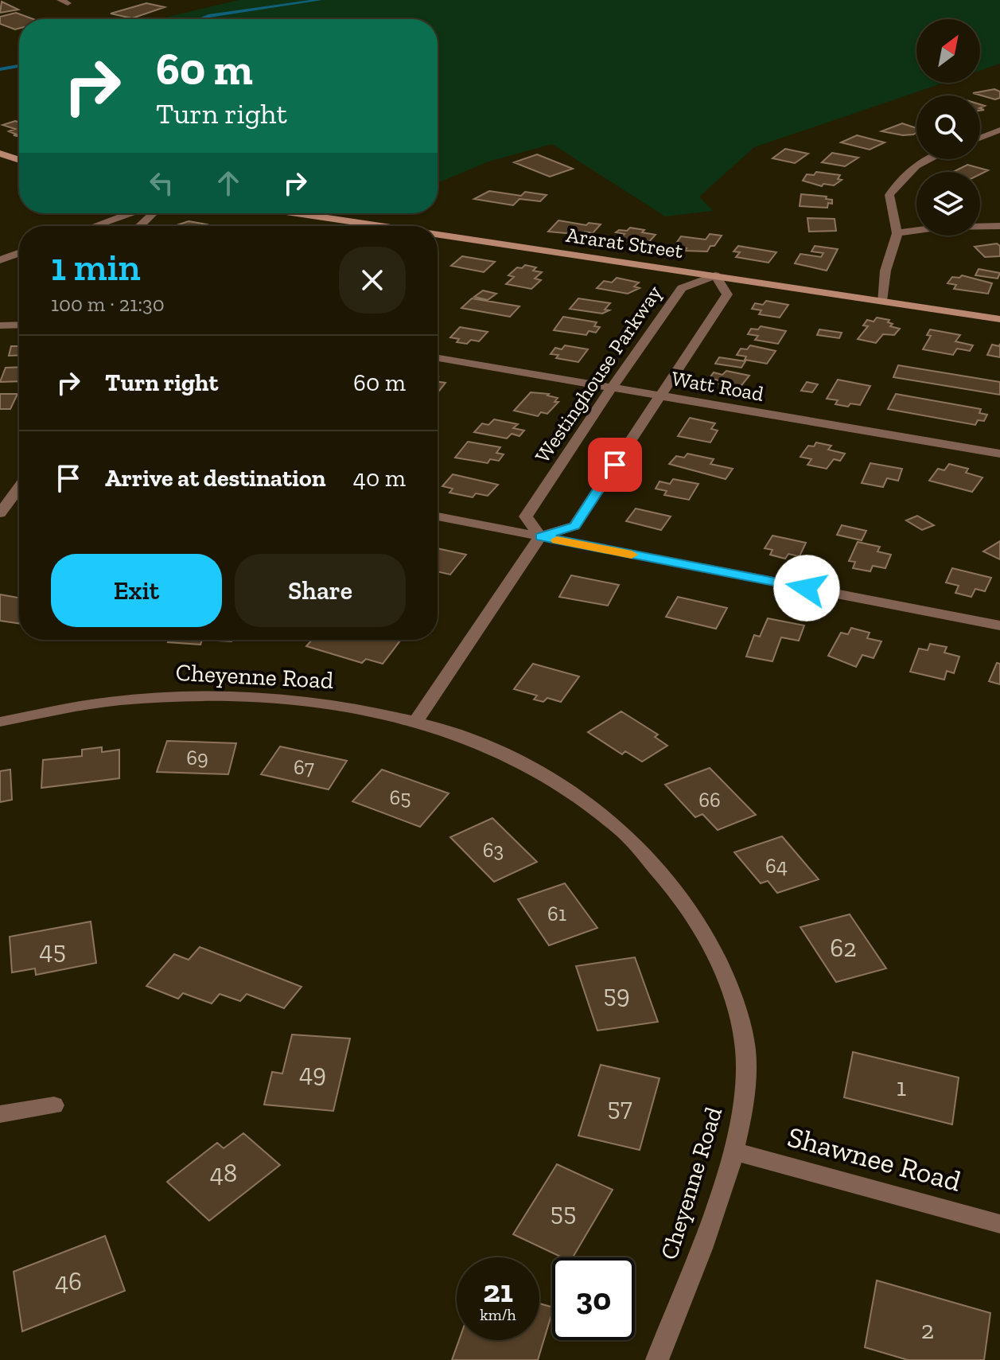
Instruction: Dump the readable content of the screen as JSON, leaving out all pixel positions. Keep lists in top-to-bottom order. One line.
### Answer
{"streets":{"main road":["Ararat Street"],"street":["Westinghouse Parkway","Watt Road","Cheyenne Road","Shawnee Road"]},"crossings":[["Ararat Street","Westinghouse Parkway"],["Westinghouse Parkway","Watt Road"],["Cheyenne Road","Shawnee Road"]],"house_numbers":["69","67","65","66","63","64","61","62","45","59","49","1","57","48","55","46","2"],"north":"top right","page":{"turn":["60 m","Turn right"],"heading":["1 min","100 m · 21:30"],"list":[{"name":"Turn right","value":"60 m"},{"name":"Arrive at destination","value":"40 m"}],"buttons":["Exit","Share"],"speed":"21 km/h","limit":"30"}}
